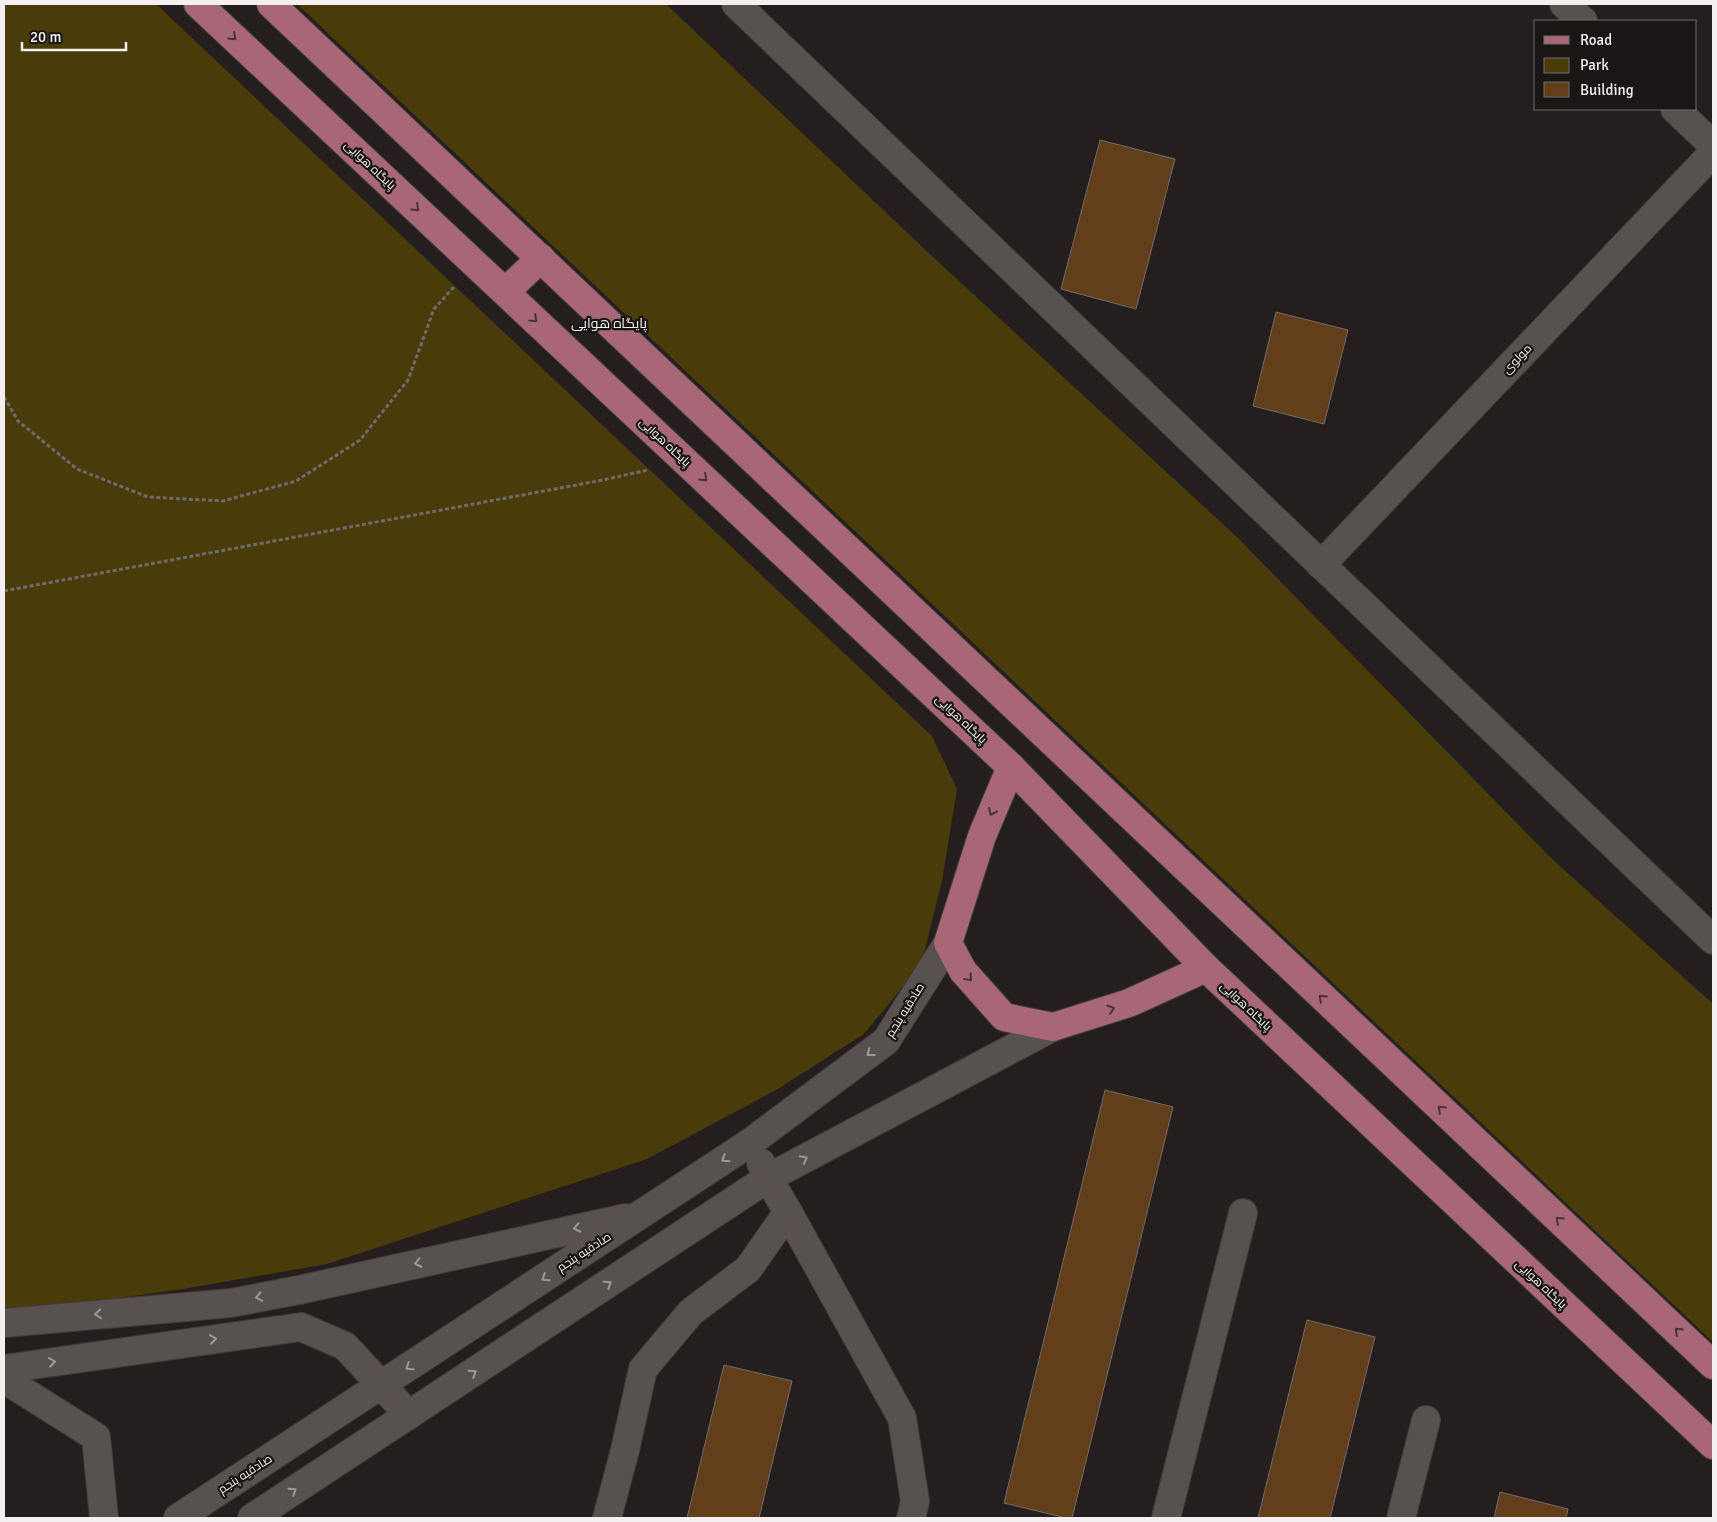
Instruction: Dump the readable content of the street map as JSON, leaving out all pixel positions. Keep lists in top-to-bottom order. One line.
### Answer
{"streets":{"main road":["پایگاه هوایی"],"street":["مولوی","صادقیه پنجم"]},"districts":["پایگاه هوایی"],"legend":["Road","Park","Building"],"scale_bar":"20 m"}
